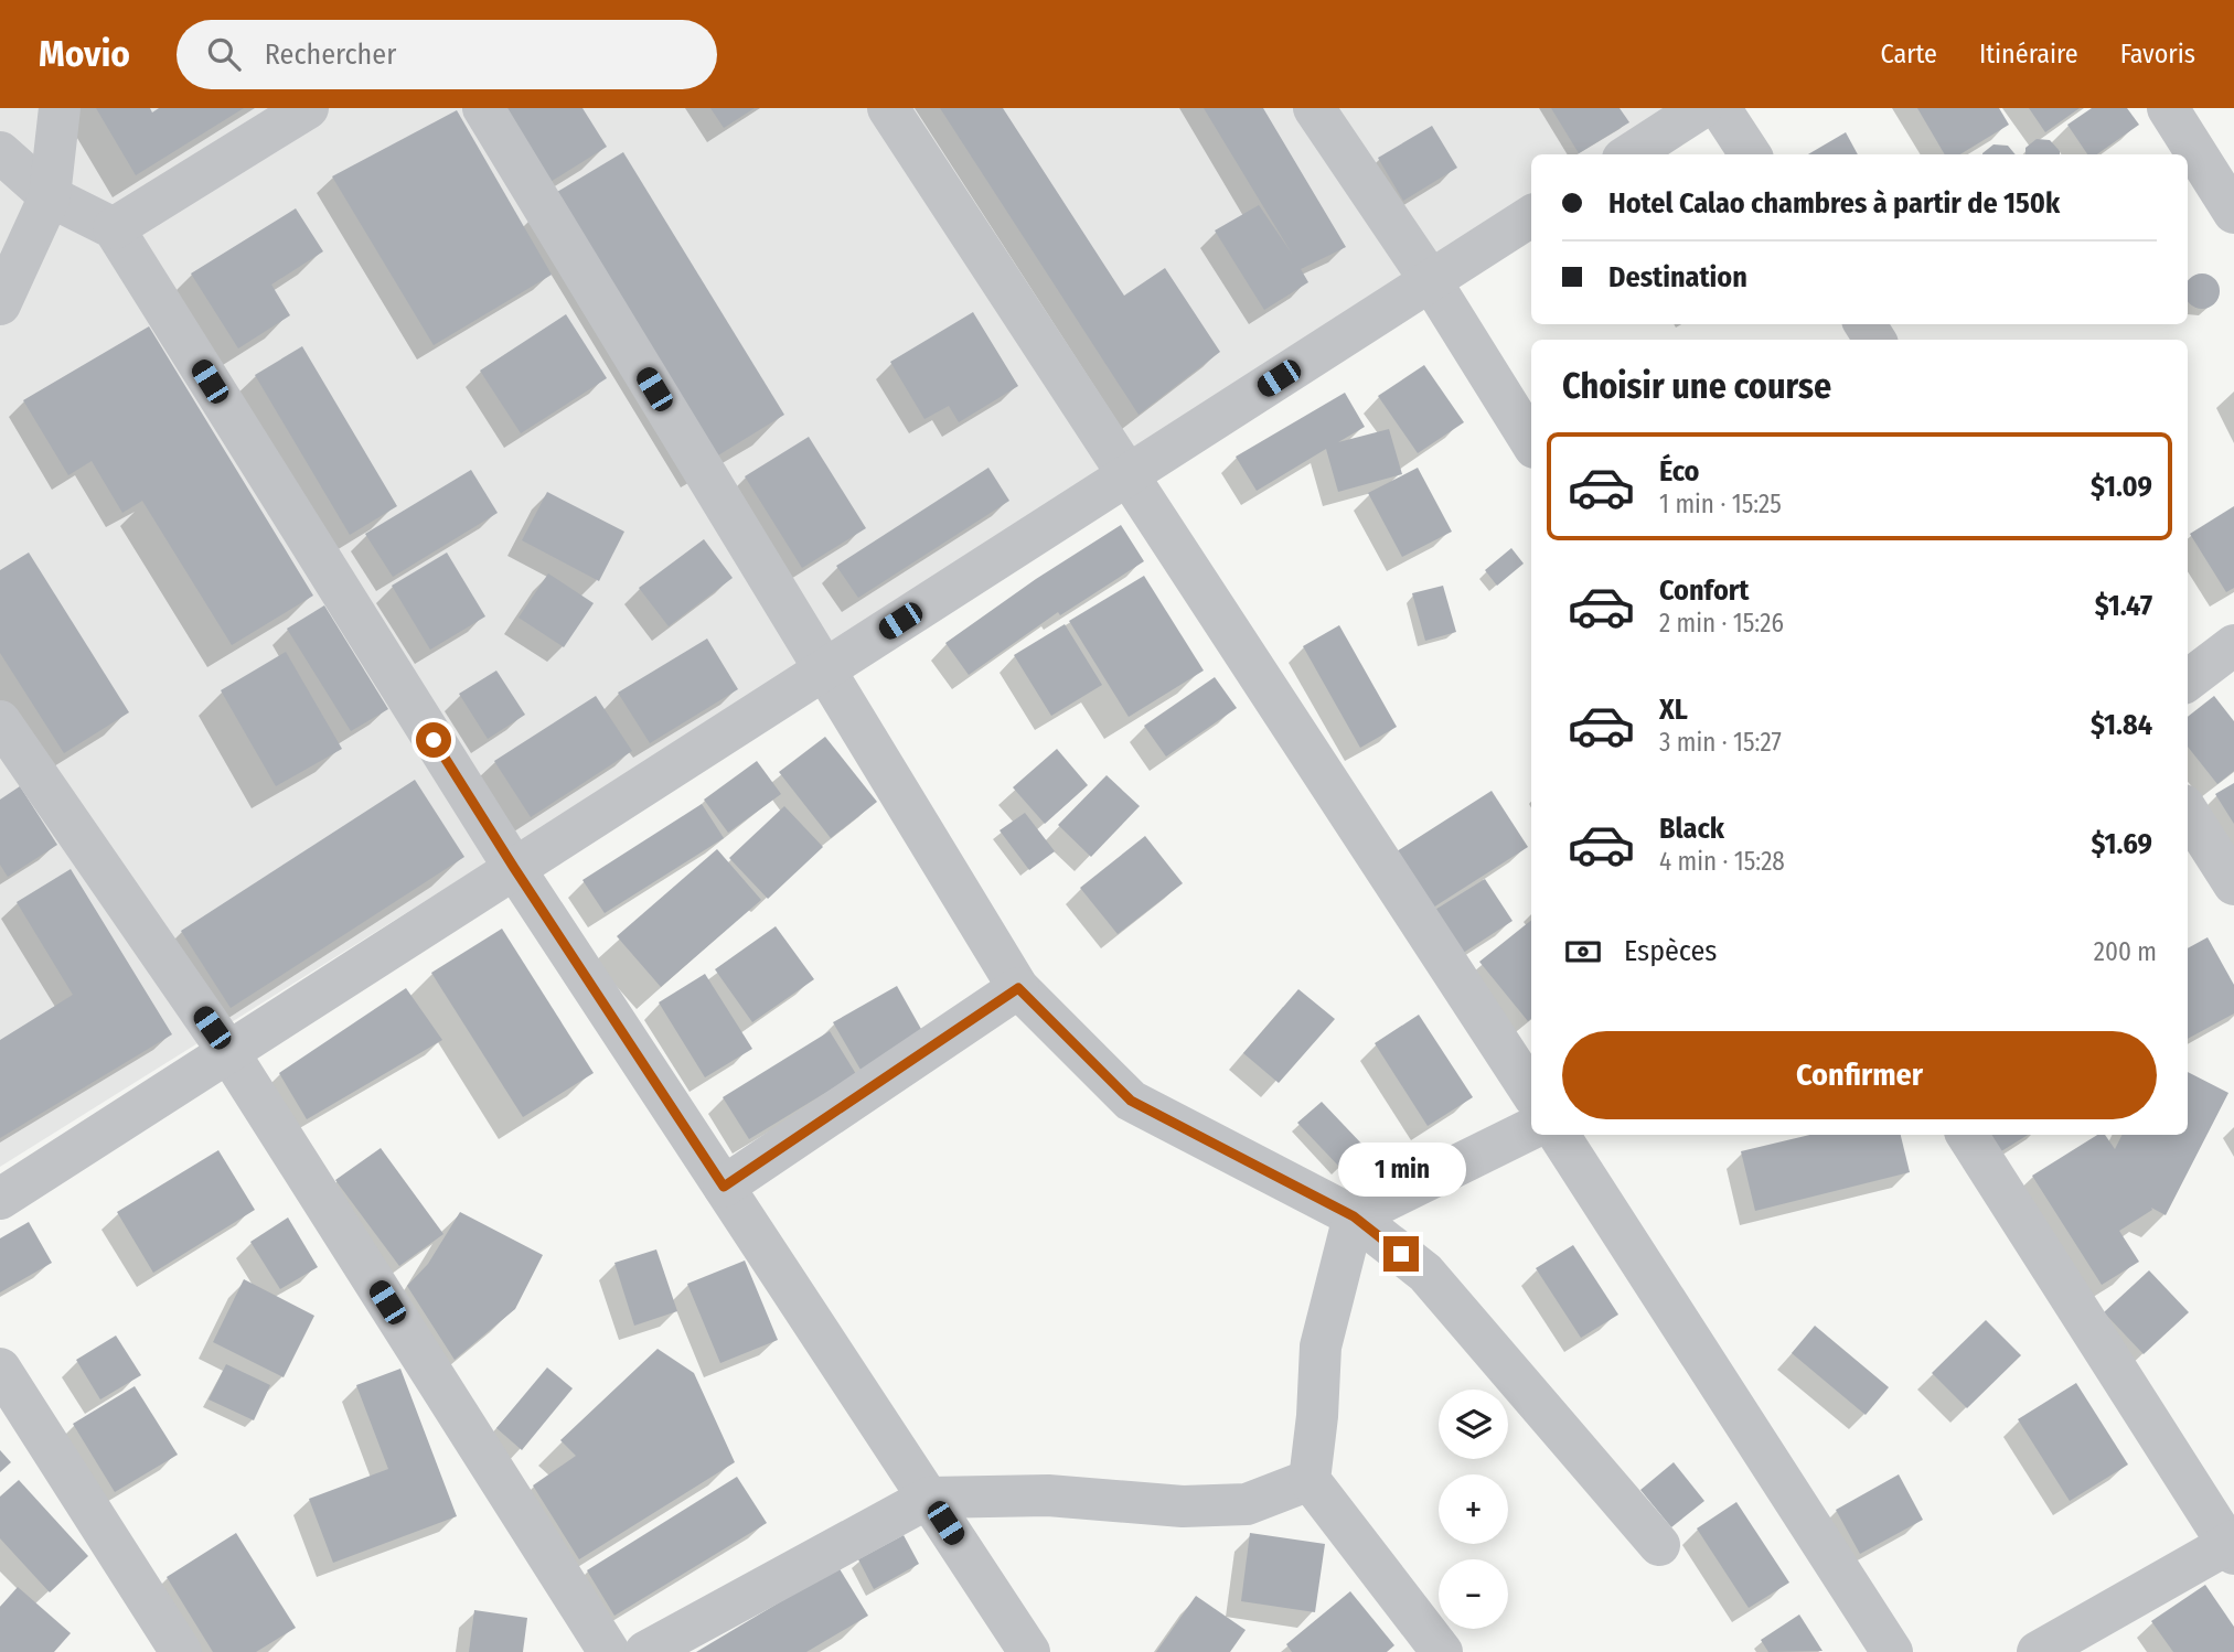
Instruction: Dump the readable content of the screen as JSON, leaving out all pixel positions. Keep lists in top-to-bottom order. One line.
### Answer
{"page":{"header":"Movio","search":"Rechercher","nav":["Carte","Itinéraire","Favoris"],"banner":["Hotel Calao chambres à partir de 150k","Destination"],"heading":"Choisir une course","list":[{"name":"Éco","note":"1 min · 15:25","value":"$1.09"},{"name":"Confort","note":"2 min · 15:26","value":"$1.47"},{"name":"XL","note":"3 min · 15:27","value":"$1.84"},{"name":"Black","note":"4 min · 15:28","value":"$1.69"}],"pay":["Espèces","200 m"],"buttons":"Confirmer","bubble":"1 min","map_buttons":["+","−"]}}
